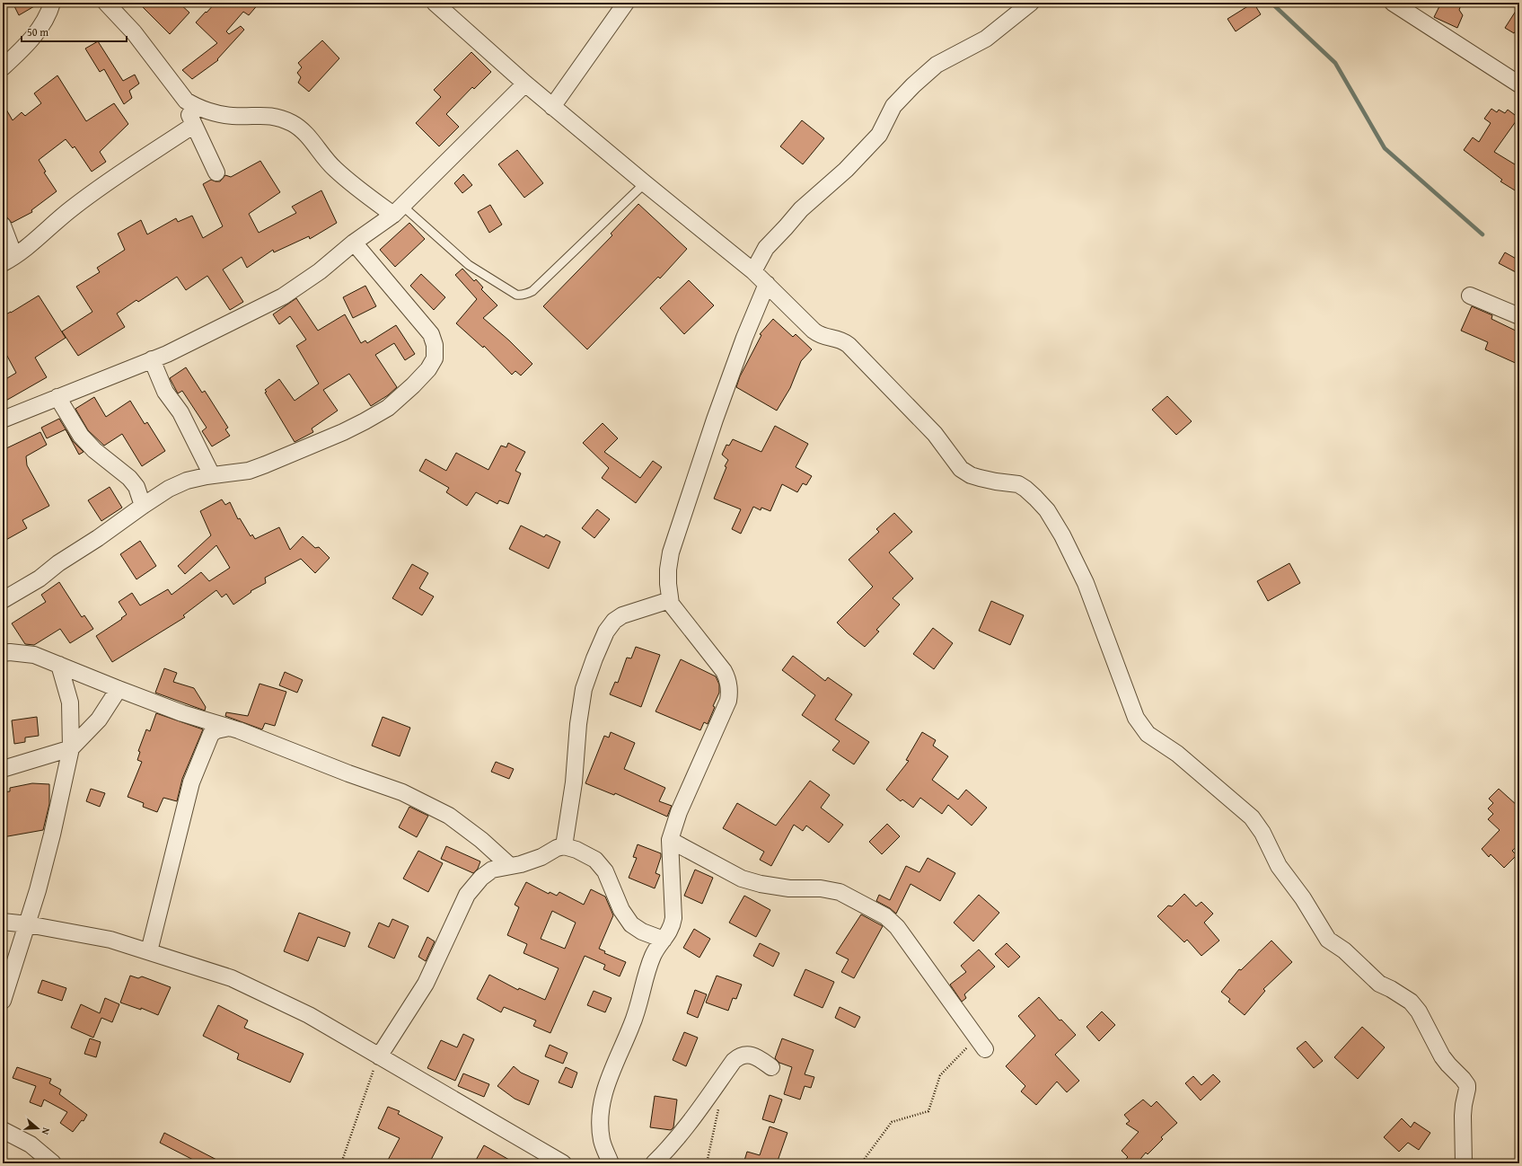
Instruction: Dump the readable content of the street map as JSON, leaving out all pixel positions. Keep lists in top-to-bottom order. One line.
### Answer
{"scale_bar":"50 m","north":"right"}
